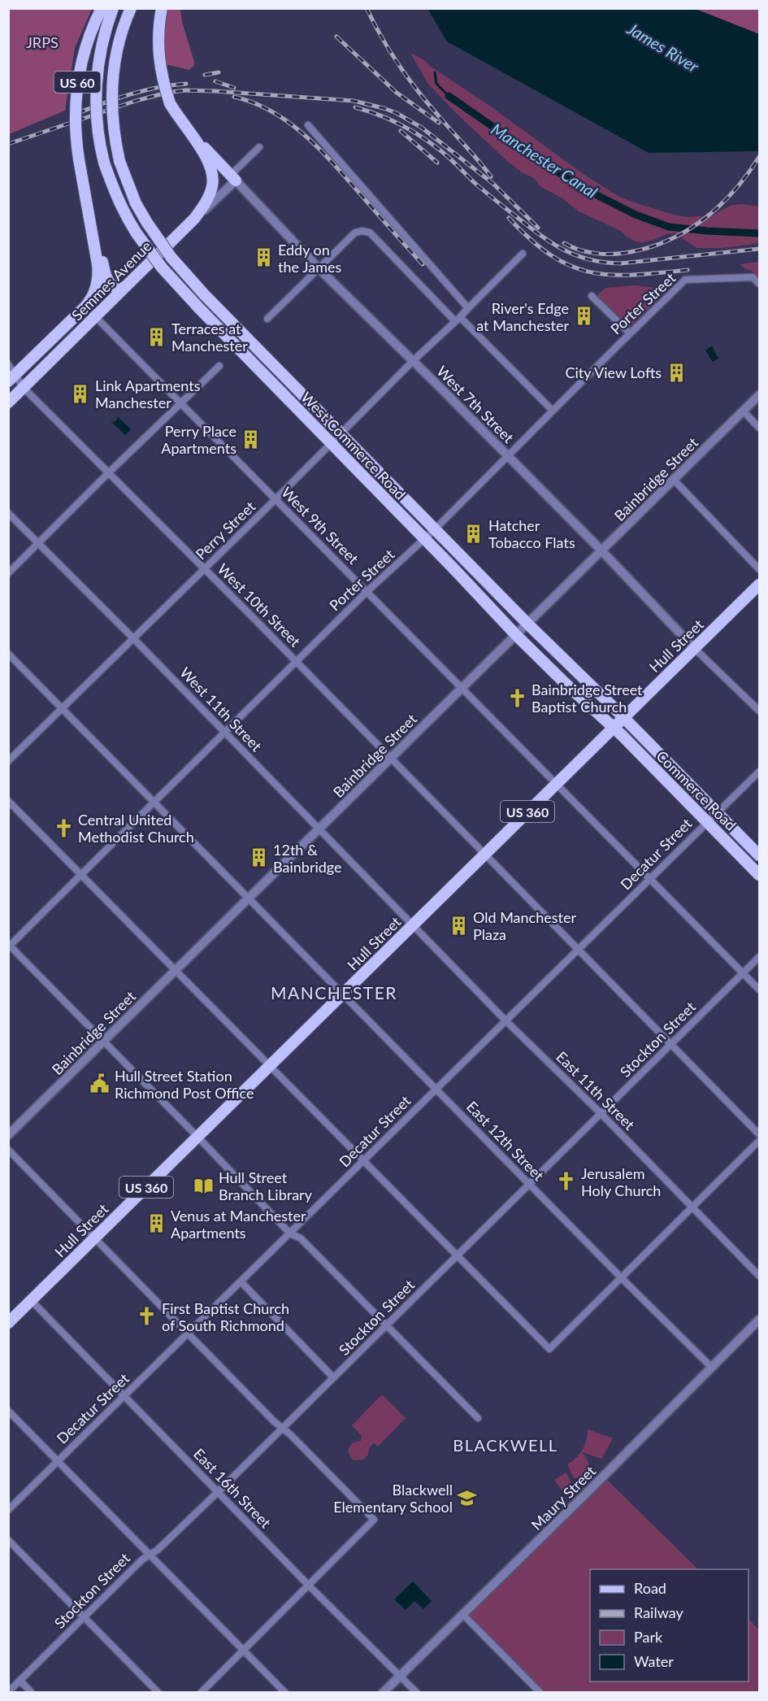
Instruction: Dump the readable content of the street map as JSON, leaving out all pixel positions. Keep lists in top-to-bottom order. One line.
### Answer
{"streets":{"main road":["US 60","Semmes Avenue","West Commerce Road","Hull Street","Commerce Road","US 360"],"street":["Porter Street","West 7th Street","Bainbridge Street","West 9th Street","Perry Street","West 10th Street","West 11th Street","Decatur Street","Stockton Street","East 11th Street","East 12th Street","East 16th Street","Maury Street"]},"crossings":[["US 60","Semmes Avenue"],["US 60","West 9th Street"],["Semmes Avenue","West 7th Street"],["Semmes Avenue","West 9th Street"],["Semmes Avenue","West 10th Street"],["Porter Street","West 7th Street"],["Porter Street","West Commerce Road"],["Porter Street","West 9th Street"],["Porter Street","West 10th Street"],["Porter Street","West 11th Street"],["Porter Street","East 12th Street"],["West 7th Street","Bainbridge Street"],["West 7th Street","Perry Street"],["West 7th Street","Hull Street"],["West Commerce Road","Bainbridge Street"],["West Commerce Road","Perry Street"],["West Commerce Road","Hull Street"],["West Commerce Road","Commerce Road"],["Bainbridge Street","West 9th Street"],["Bainbridge Street","West 10th Street"],["Bainbridge Street","West 11th Street"],["Bainbridge Street","East 12th Street"],["West 9th Street","Perry Street"],["West 9th Street","Hull Street"],["West 9th Street","Decatur Street"],["West 9th Street","Stockton Street"],["Perry Street","West 10th Street"],["Perry Street","West 11th Street"],["Perry Street","East 12th Street"],["West 10th Street","Hull Street"],["West 10th Street","Decatur Street"],["West 10th Street","Stockton Street"],["Hull Street","West 11th Street"],["Hull Street","Commerce Road"],["Hull Street","East 11th Street"],["Hull Street","East 12th Street"],["Hull Street","East 16th Street"],["West 11th Street","East 11th Street"],["Commerce Road","Decatur Street"],["Decatur Street","East 11th Street"],["Decatur Street","East 12th Street"],["Decatur Street","East 16th Street"],["Stockton Street","East 11th Street"],["Stockton Street","East 12th Street"],["Stockton Street","East 16th Street"],["East 12th Street","Maury Street"],["East 16th Street","Maury Street"]],"districts":["MANCHESTER","BLACKWELL"],"water":["James River","Manchester Canal"],"parks":["JRPS"],"places":{"building":["Eddy on the James","River's Edge at Manchester","Terraces at Manchester","City View Lofts","Link Apartments Manchester","Perry Place Apartments","Hatcher Tobacco Flats","12th & Bainbridge","Old Manchester Plaza","Venus at Manchester Apartments"],"church":["Bainbridge Street Baptist Church","Central United Methodist Church","Jerusalem Holy Church","First Baptist Church of South Richmond"],"public building":["Hull Street Station Richmond Post Office"],"library":["Hull Street Branch Library"],"school or university":["Blackwell Elementary School"]},"legend":["Road","Railway","Park","Water"]}
